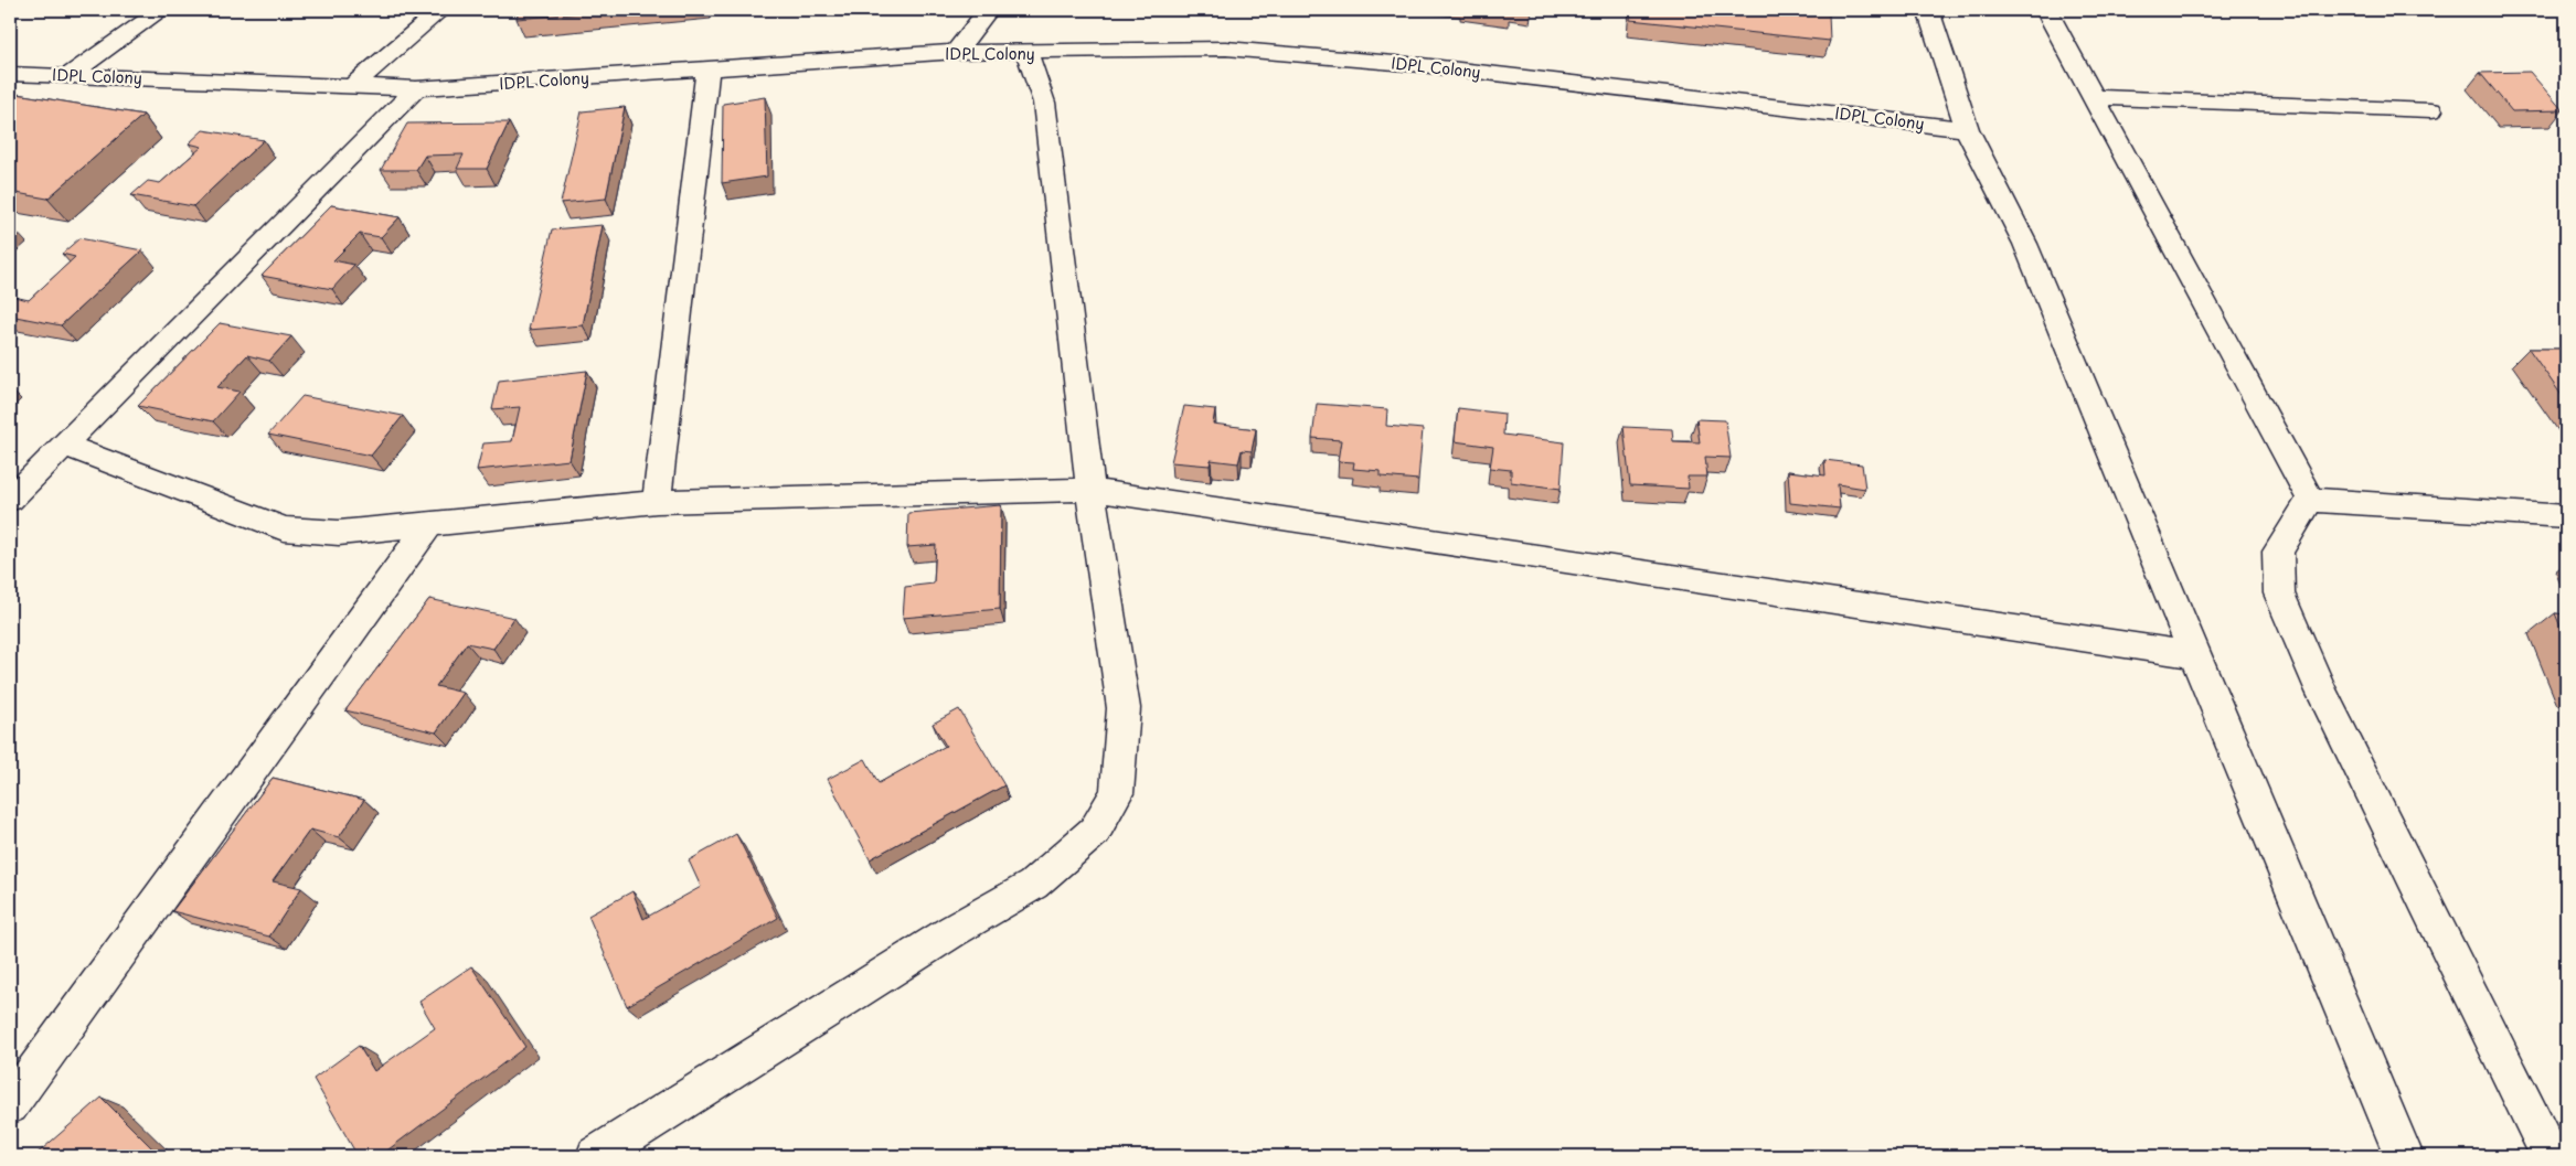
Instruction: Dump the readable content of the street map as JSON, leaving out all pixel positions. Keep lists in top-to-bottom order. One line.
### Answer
{"streets":{"street":["IDPL Colony"]}}
